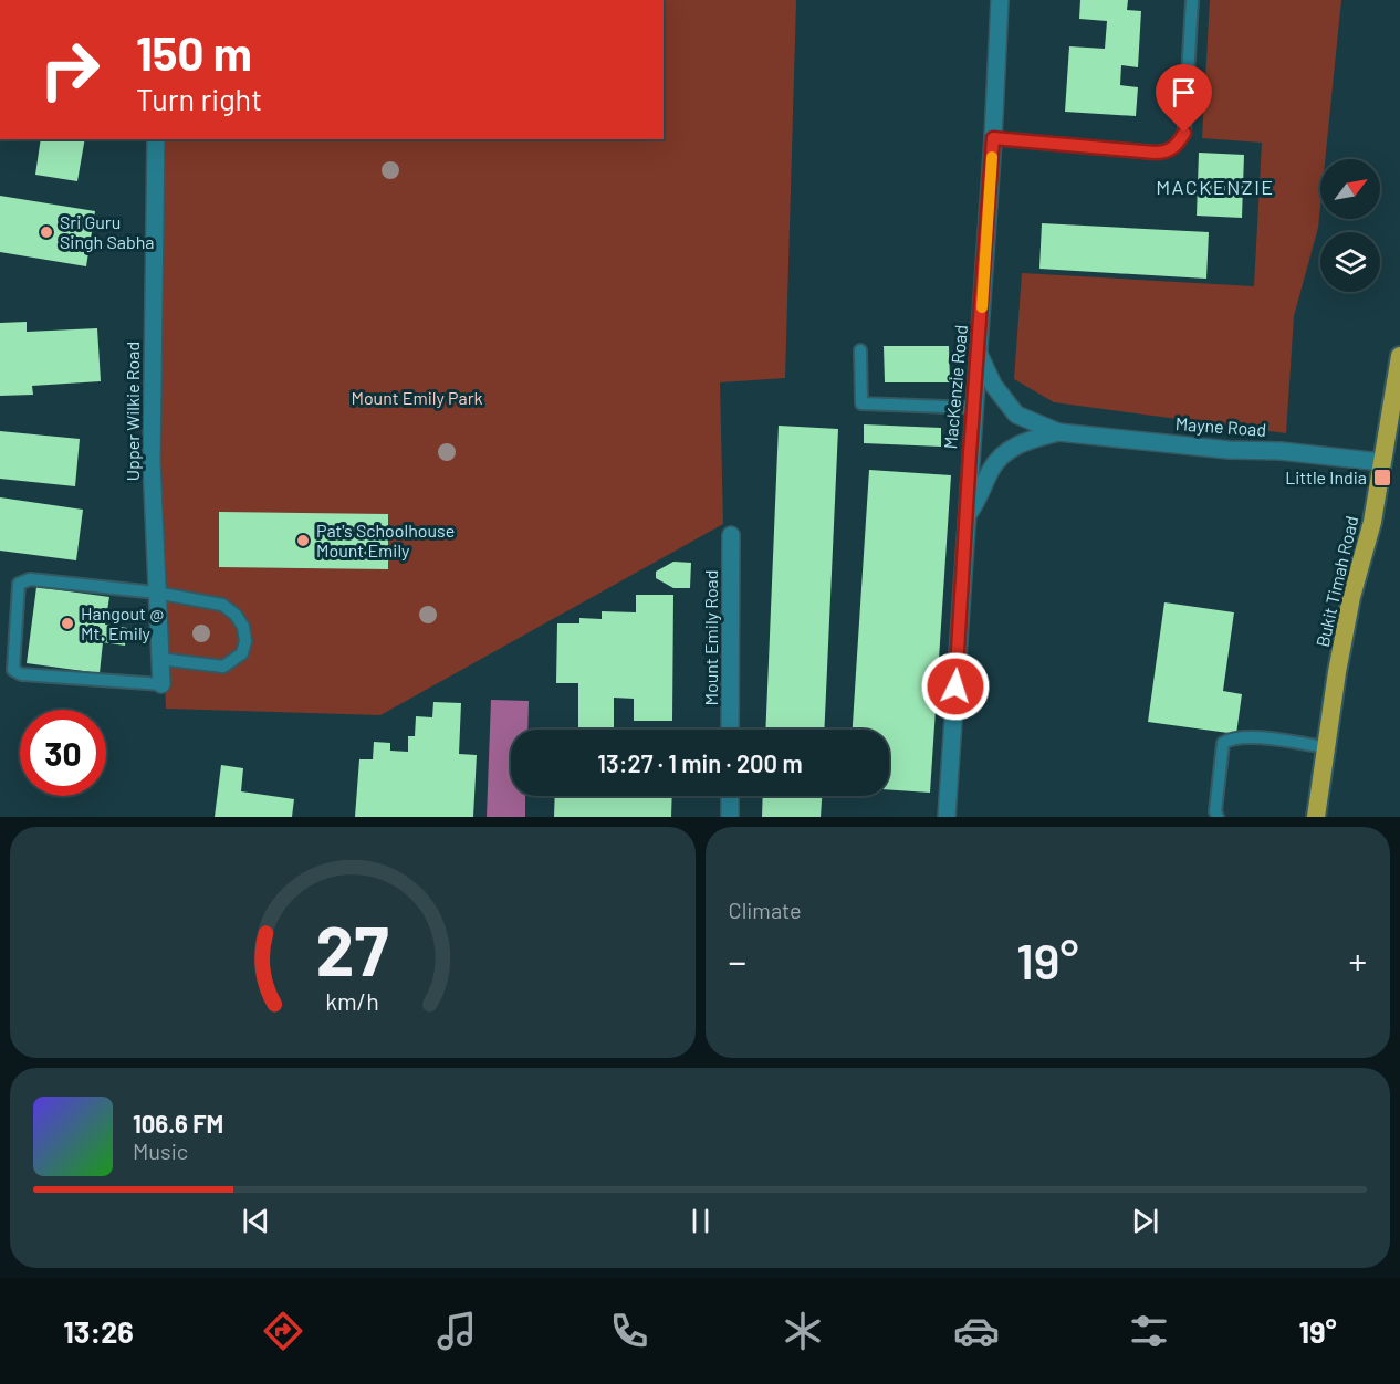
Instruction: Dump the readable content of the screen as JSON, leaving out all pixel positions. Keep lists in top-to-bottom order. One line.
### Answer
{"streets":{"highway":["Bukit Timah Road"],"street":["MacKenzie Road","Upper Wilkie Road","Mayne Road","Mount Emily Road"]},"crossings":[["MacKenzie Road","Mayne Road"],["Mayne Road","Bukit Timah Road"]],"districts":["MACKENZIE"],"parks":["Mount Emily Park"],"places":{"other":["Sri Guru Singh Sabha","Pat's Schoolhouse Mount Emily","Hangout @ Mt. Emily"],"transit":["Little India"]},"north":"top right","page":{"turn":["150 m","Turn right"],"limit":"30","trip":"13:27 · 1 min · 200 m","tile":"Climate","heat":["−","19°","+"],"song":["106.6 FM","Music"],"tabs":["13:26","19°"],"gauge":["27","km/h"]}}
